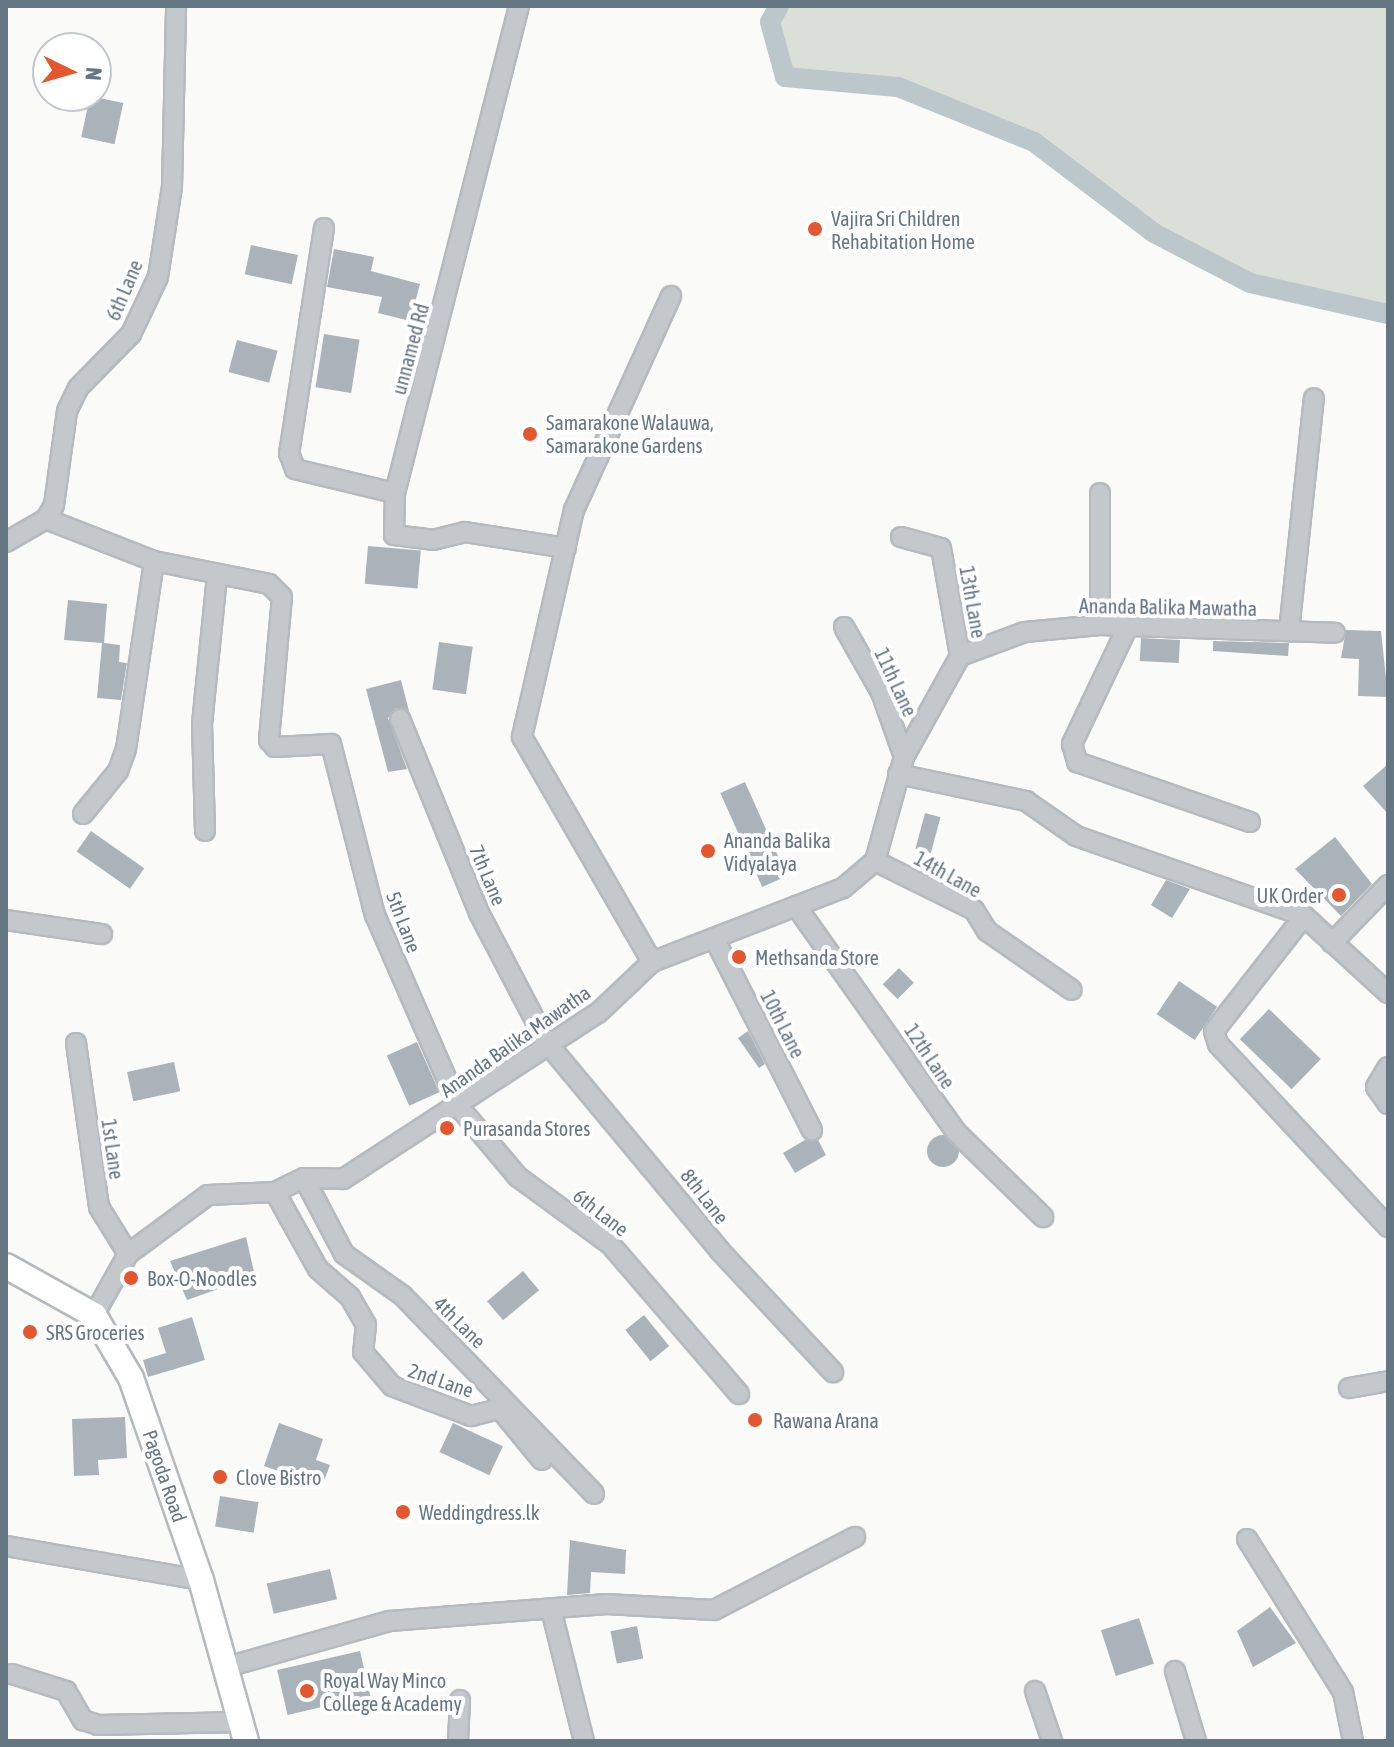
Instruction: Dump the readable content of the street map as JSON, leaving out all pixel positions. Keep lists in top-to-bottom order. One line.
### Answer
{"streets":{"main road":["Pagoda Road"],"street":["6th Lane","unnamed Rd","13th Lane","Ananda Balika Mawatha","11th Lane","14th Lane","7th Lane","5th Lane","10th Lane","12th Lane","1st Lane","8th Lane","4th Lane","2nd Lane"]},"crossings":[["6th Lane","Ananda Balika Mawatha"],["6th Lane","5th Lane"],["13th Lane","Ananda Balika Mawatha"],["Ananda Balika Mawatha","14th Lane"],["Ananda Balika Mawatha","7th Lane"],["Ananda Balika Mawatha","5th Lane"],["Ananda Balika Mawatha","10th Lane"],["Ananda Balika Mawatha","12th Lane"],["Ananda Balika Mawatha","1st Lane"],["Ananda Balika Mawatha","8th Lane"],["Ananda Balika Mawatha","4th Lane"],["Ananda Balika Mawatha","2nd Lane"],["Ananda Balika Mawatha","Pagoda Road"],["7th Lane","8th Lane"]],"places":["Vajira Sri Children Rehabitation Home","Samarakone Walauwa, Samarakone Gardens","Ananda Balika Vidyalaya","UK Order","Methsanda Store","Purasanda Stores","Box-O-Noodles","SRS Groceries","Rawana Arana","Clove Bistro","Weddingdress.lk","Royal Way Minco College & Academy"],"north":"right"}
